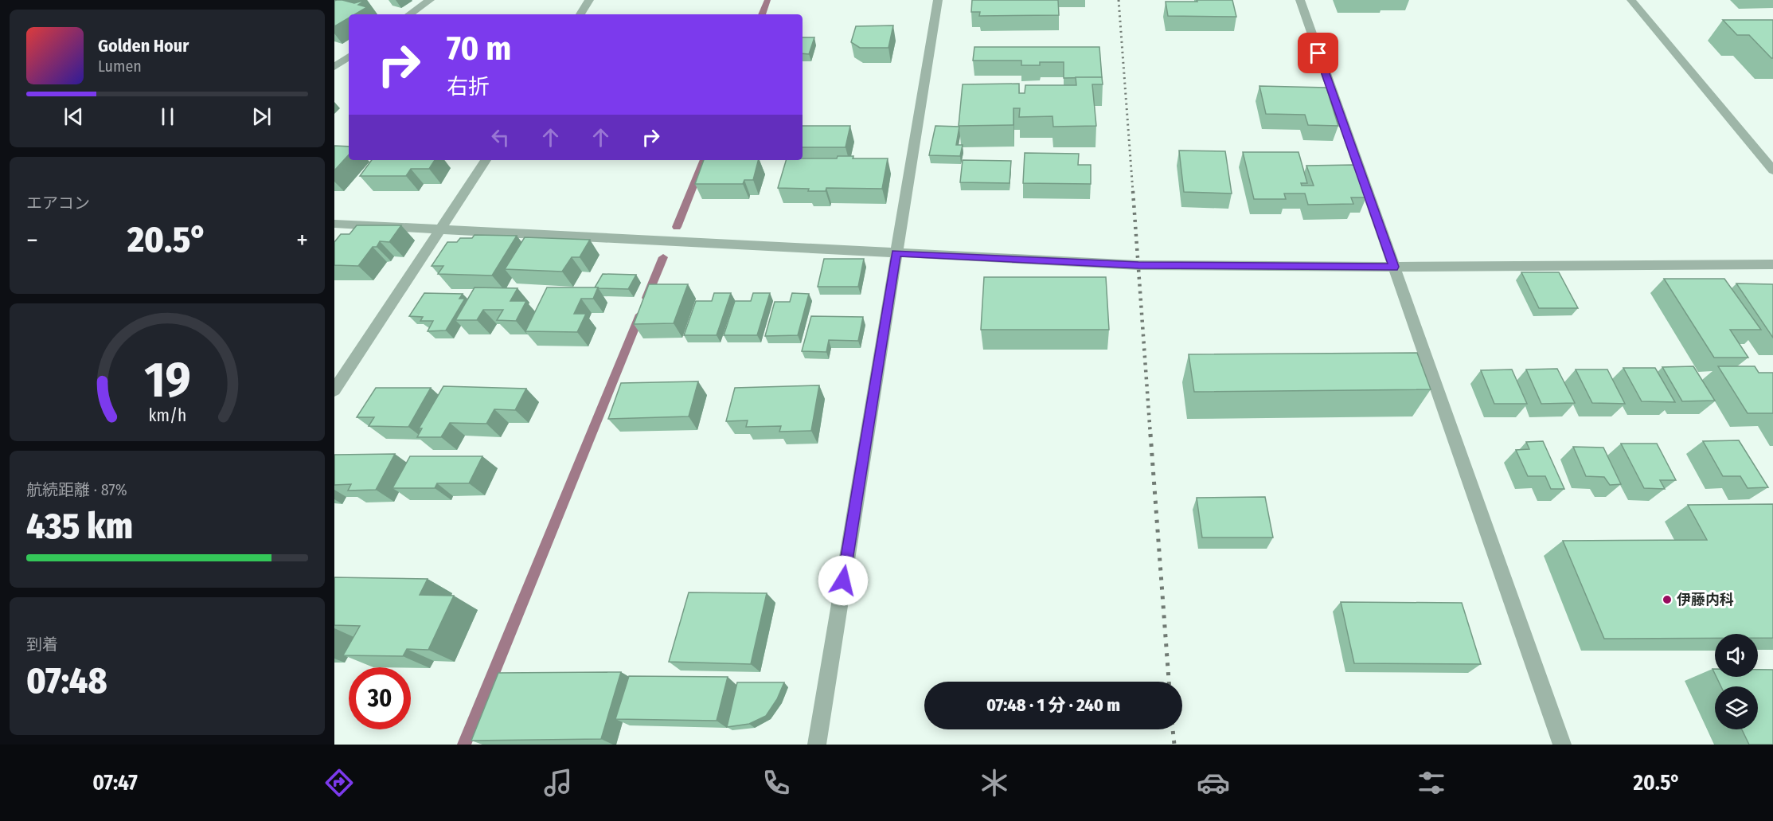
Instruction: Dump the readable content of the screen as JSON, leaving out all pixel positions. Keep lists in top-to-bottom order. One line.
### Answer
{"places":["伊藤内科"],"page":{"turn":["70 m","右折"],"song":["Golden Hour","Lumen"],"tile":["エアコン",["航続距離 · 87%","435 km"],["到着","07:48"]],"heat":["−","20.5°","+"],"limit":"30","trip":"07:48 · 1 分 · 240 m","tabs":["07:47","20.5°"],"gauge":["19","km/h"]}}
